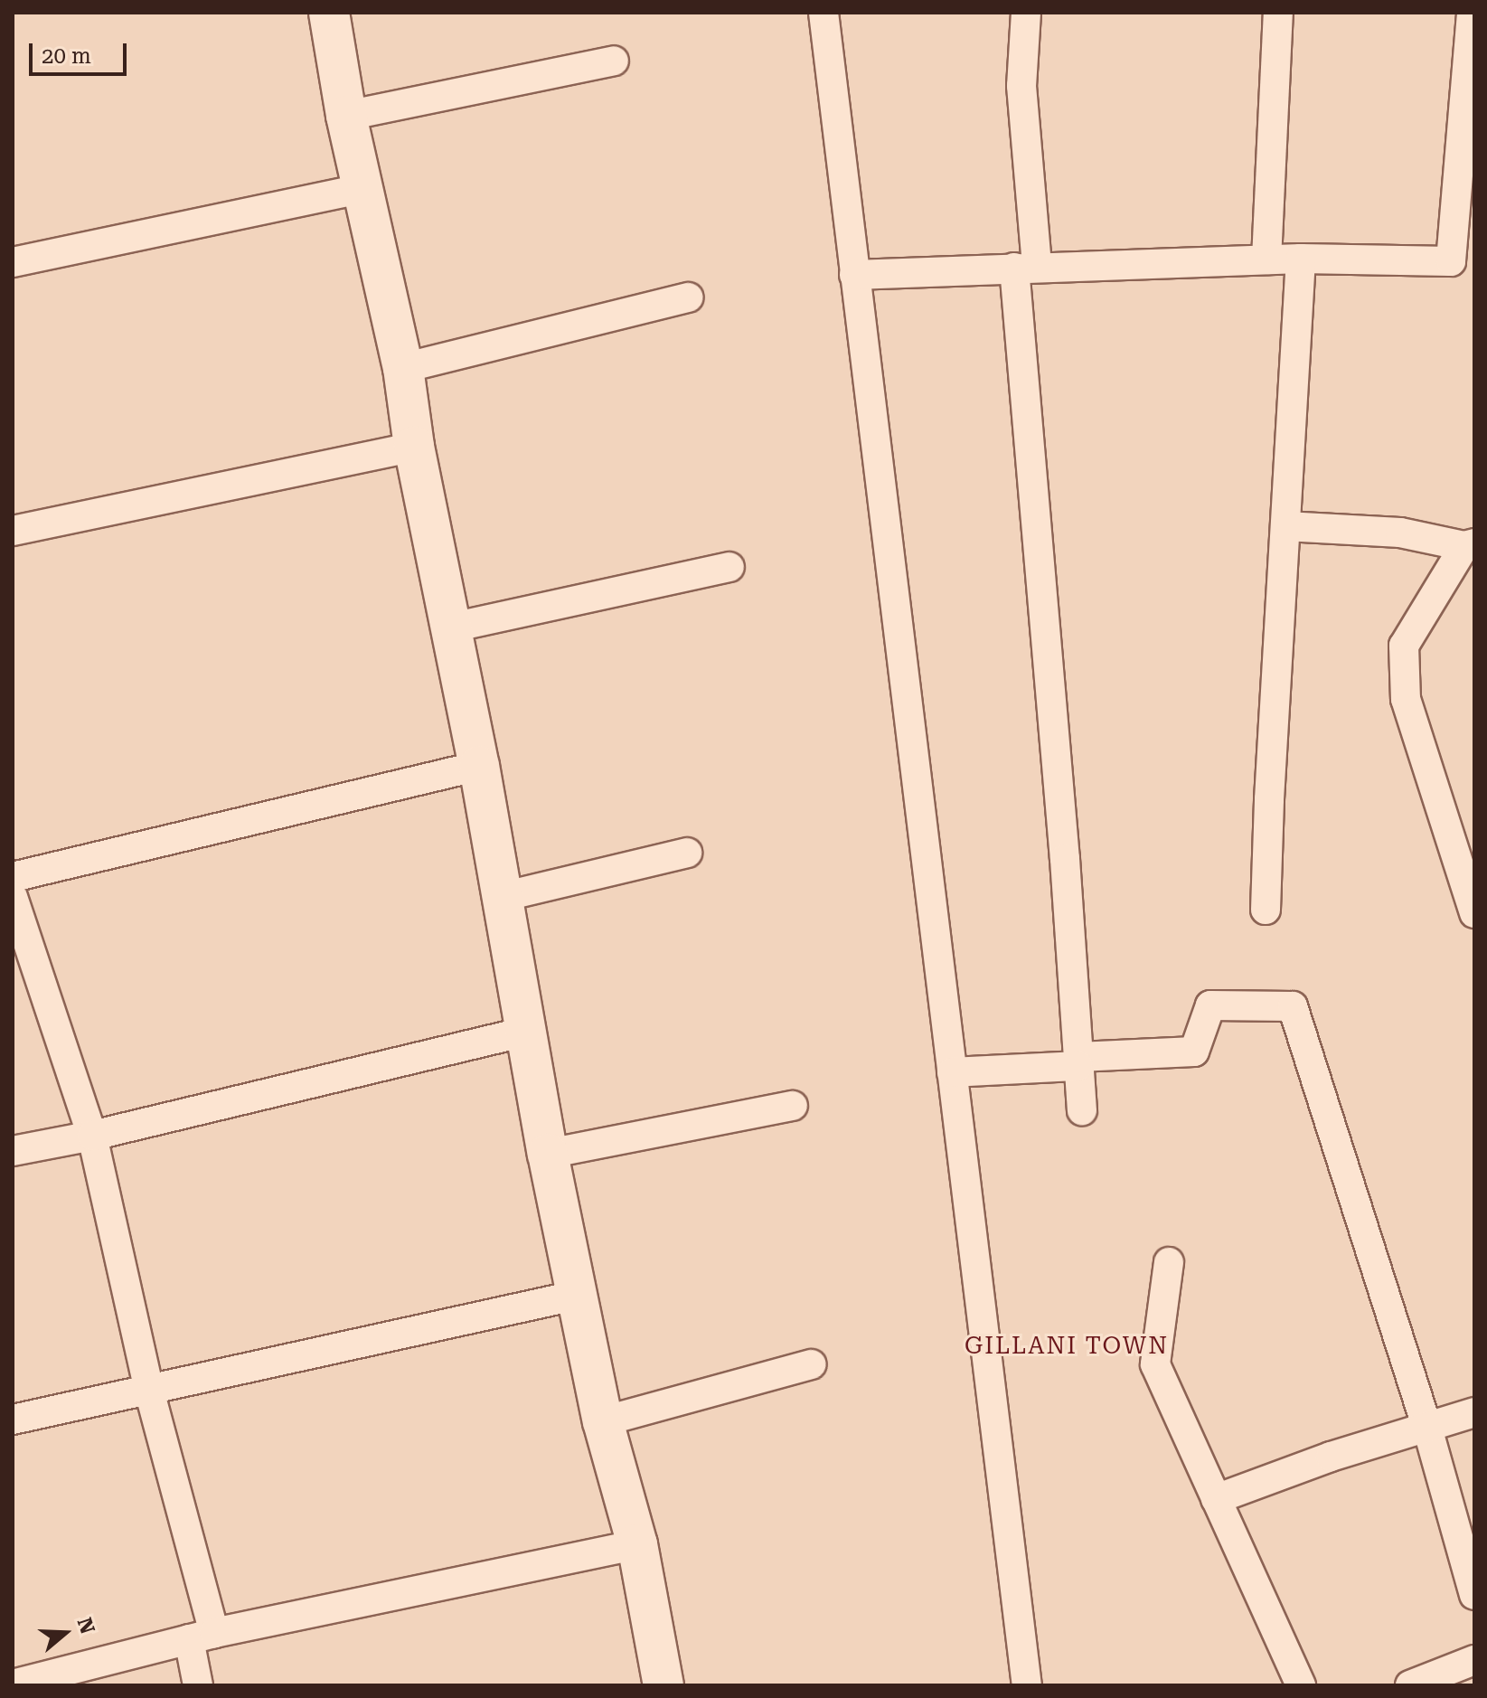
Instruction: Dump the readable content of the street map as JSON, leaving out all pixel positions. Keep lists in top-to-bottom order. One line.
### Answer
{"districts":["GILLANI TOWN"],"scale_bar":"20 m","north":"right"}
